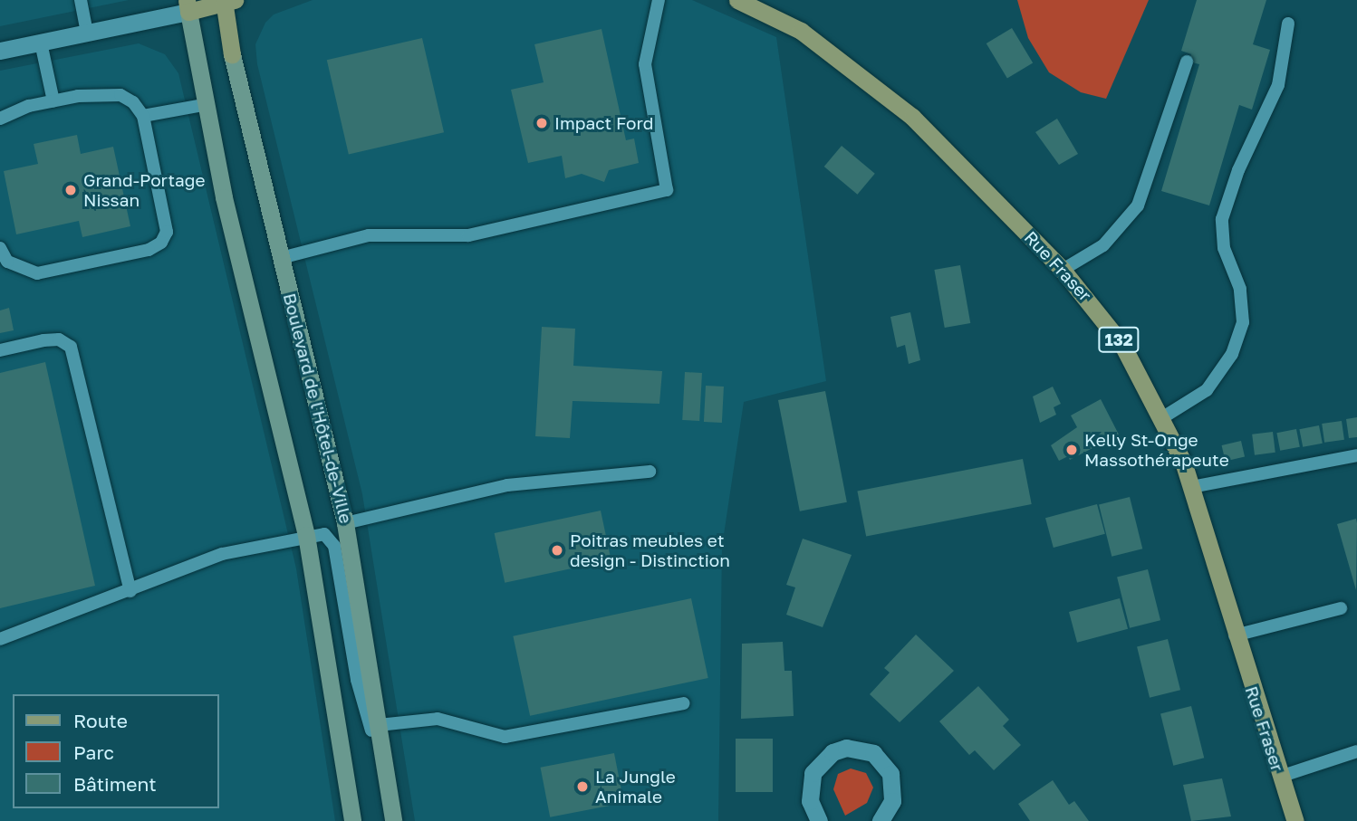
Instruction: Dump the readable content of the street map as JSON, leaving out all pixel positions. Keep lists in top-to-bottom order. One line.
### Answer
{"streets":{"main road":["Rue Fraser","132","Boulevard de l'Hôtel-de-Ville"]},"places":["Impact Ford","Grand-Portage Nissan","Kelly St-Onge Massothérapeute","Poitras meubles et design - Distinction","La Jungle Animale"],"legend":["Route","Parc","Bâtiment"]}
